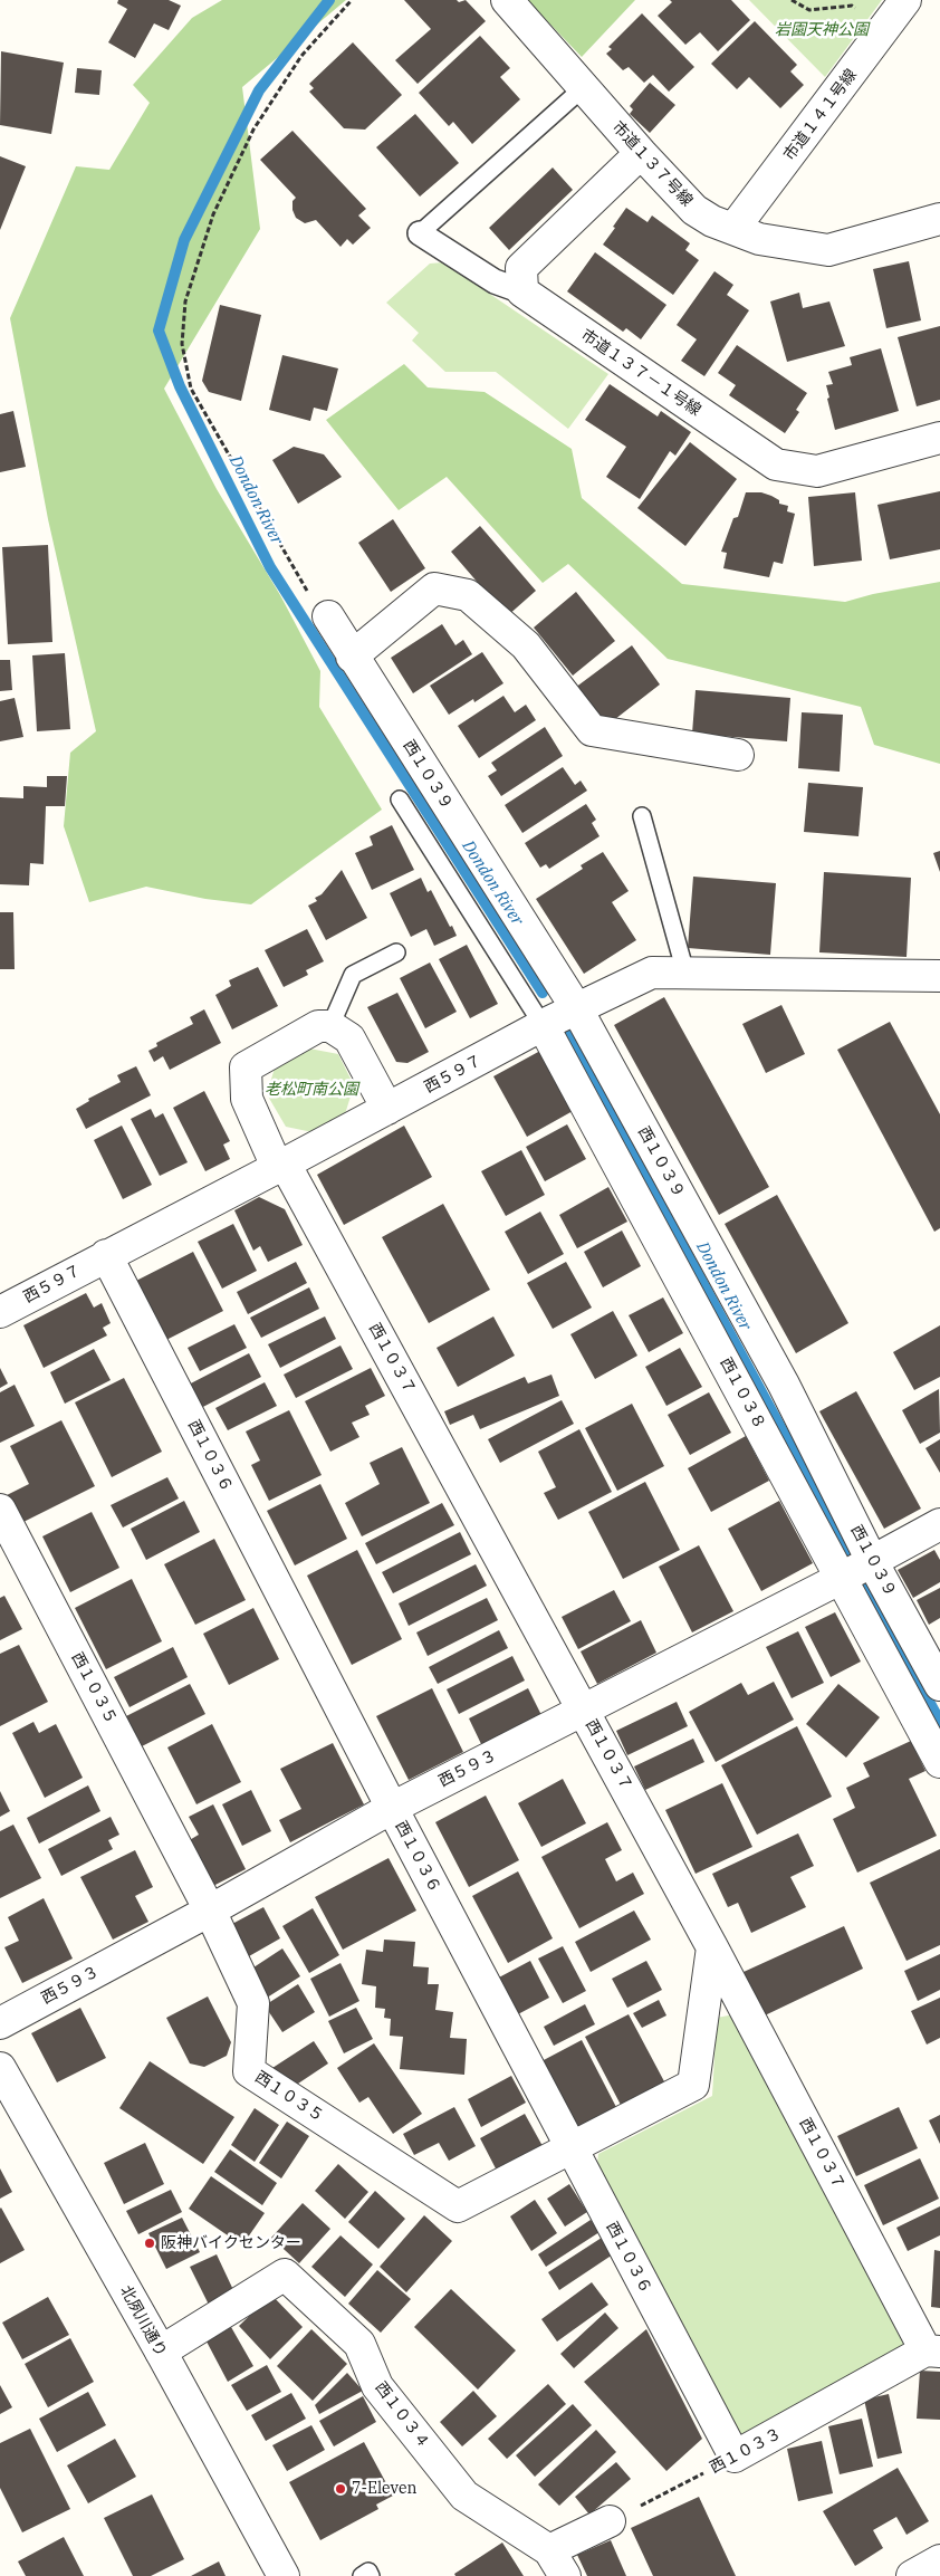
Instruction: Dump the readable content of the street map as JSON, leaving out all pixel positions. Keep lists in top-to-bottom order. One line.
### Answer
{"streets":{"street":["市道１４１号線","市道１３７号線","市道１３７－１号線","西１０３９","西５９７","西１０３７","西１０３８","西１０３６","西１０３５","西５９３","北夙川通り","西１０３４","西１０３３"]},"crossings":[["市道１４１号線","市道１３７号線"],["西１０３９","西５９７"],["西１０３９","西５９３"],["西５９７","西１０３７"],["西５９７","西１０３８"],["西５９７","西１０３６"],["西１０３７","西１０３５"],["西１０３７","西５９３"],["西１０３７","西１０３３"],["西１０３８","西５９３"],["西１０３６","西１０３５"],["西１０３６","西５９３"],["西１０３６","西１０３３"],["西１０３５","西５９３"],["北夙川通り","西１０３４"]],"water":["Dondon River"],"parks":["岩園天神公園","老松町南公園"],"places":["阪神バイクセンター","7-Eleven"]}
